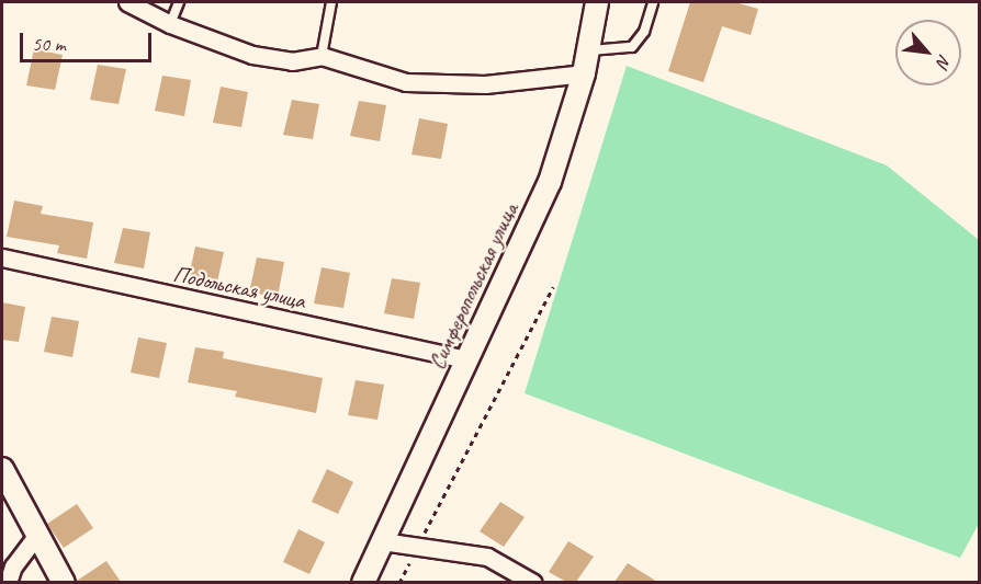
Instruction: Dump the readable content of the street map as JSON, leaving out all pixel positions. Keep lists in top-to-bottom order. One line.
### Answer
{"streets":{"street":["Симферопольская улица","Подольская улица"]},"crossings":[["Симферопольская улица","Подольская улица"]],"scale_bar":"50 m","north":"bottom right"}
